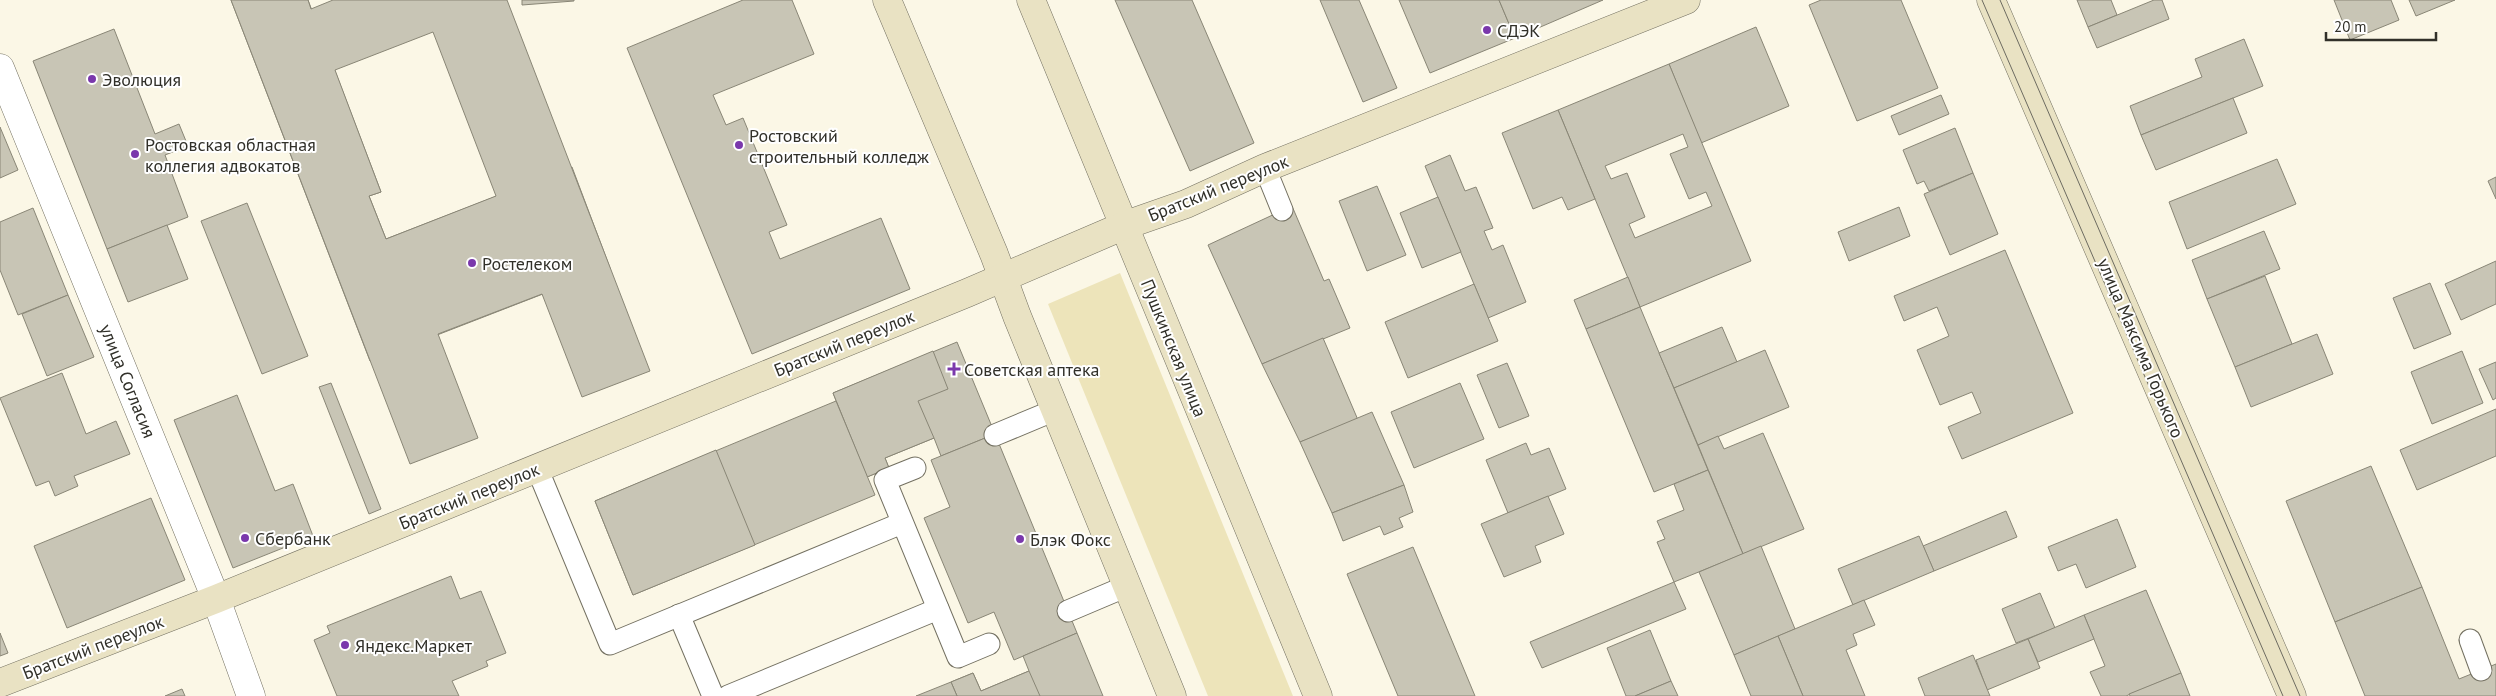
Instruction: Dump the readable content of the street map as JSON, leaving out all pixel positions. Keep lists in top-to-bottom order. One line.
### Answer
{"streets":{"street":["Братский переулок","Пушкинская улица","улица Максима Горького","улица Согласия"]},"crossings":[["Братский переулок","Пушкинская улица"],["Братский переулок","улица Согласия"]],"places":{"other":["СДЭК","Эволюция","Ростовский строительный колледж","Ростовская областная коллегия адвокатов","Ростелеком","Сбербанк","Блэк Фокс","Яндекс.Маркет"],"health":["Советская аптека"]},"scale_bar":"20 m"}
